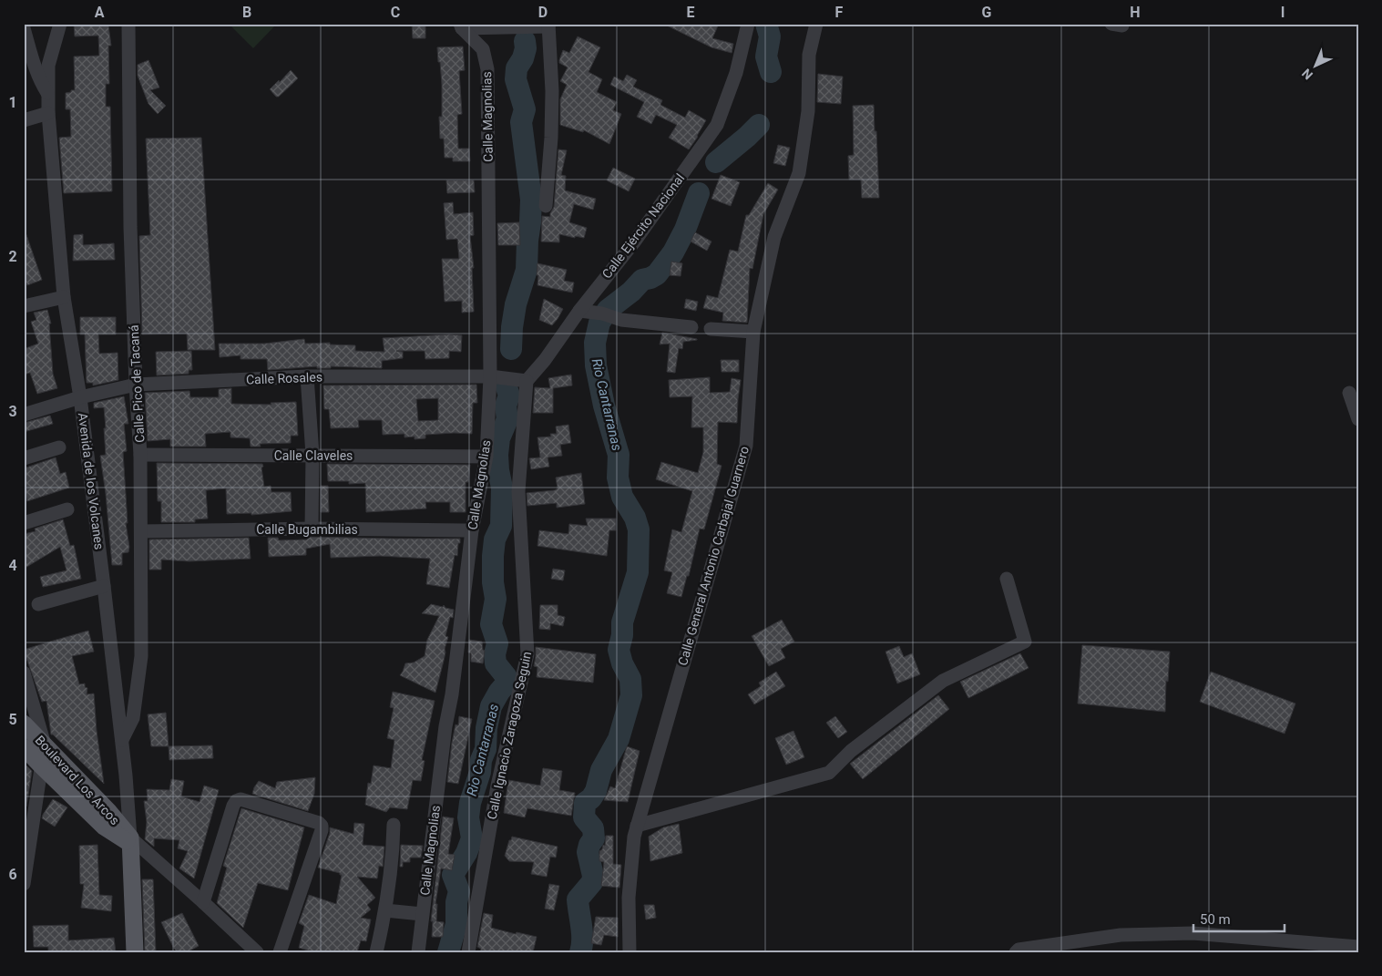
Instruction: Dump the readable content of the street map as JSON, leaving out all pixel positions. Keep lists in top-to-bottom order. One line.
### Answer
{"streets":{"main road":["Boulevard Los Arcos"],"street":["Calle Magnolias","Calle Ejército Nacional","Calle Rosales","Calle Pico de Tacaná","Calle Claveles","Avenida de los Volcanes","Calle Bugambilias","Calle General Antonio Carbajal Guarnero","Calle Ignacio Zaragoza Seguin"]},"crossings":[["Calle Magnolias","Calle Rosales"],["Calle Magnolias","Calle Claveles"],["Calle Magnolias","Calle Bugambilias"],["Calle Ejército Nacional","Calle Ignacio Zaragoza Seguin"],["Calle Rosales","Calle Pico de Tacaná"],["Calle Rosales","Avenida de los Volcanes"],["Calle Pico de Tacaná","Calle Claveles"],["Calle Pico de Tacaná","Avenida de los Volcanes"],["Calle Pico de Tacaná","Calle Bugambilias"],["Avenida de los Volcanes","Boulevard Los Arcos"]],"water":["Rio Cantarranas"],"scale_bar":"50 m","north":"bottom left","grid":{"columns":["A","B","C","D","E","F","G","H","I"],"rows":["1","2","3","4","5","6"]}}
